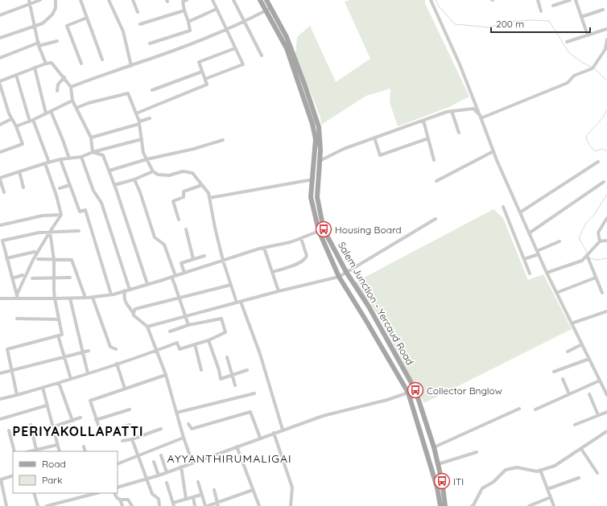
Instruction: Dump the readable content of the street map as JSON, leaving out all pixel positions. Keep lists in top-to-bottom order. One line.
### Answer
{"streets":{"main road":["Salem Junction - Yercaud Road"]},"districts":["PERIYAKOLLAPATTI","AYYANTHIRUMALIGAI"],"places":{"bus stop":["Housing Board","Collector Bnglow","ITI"]},"legend":["Road","Park"],"scale_bar":"200 m"}
